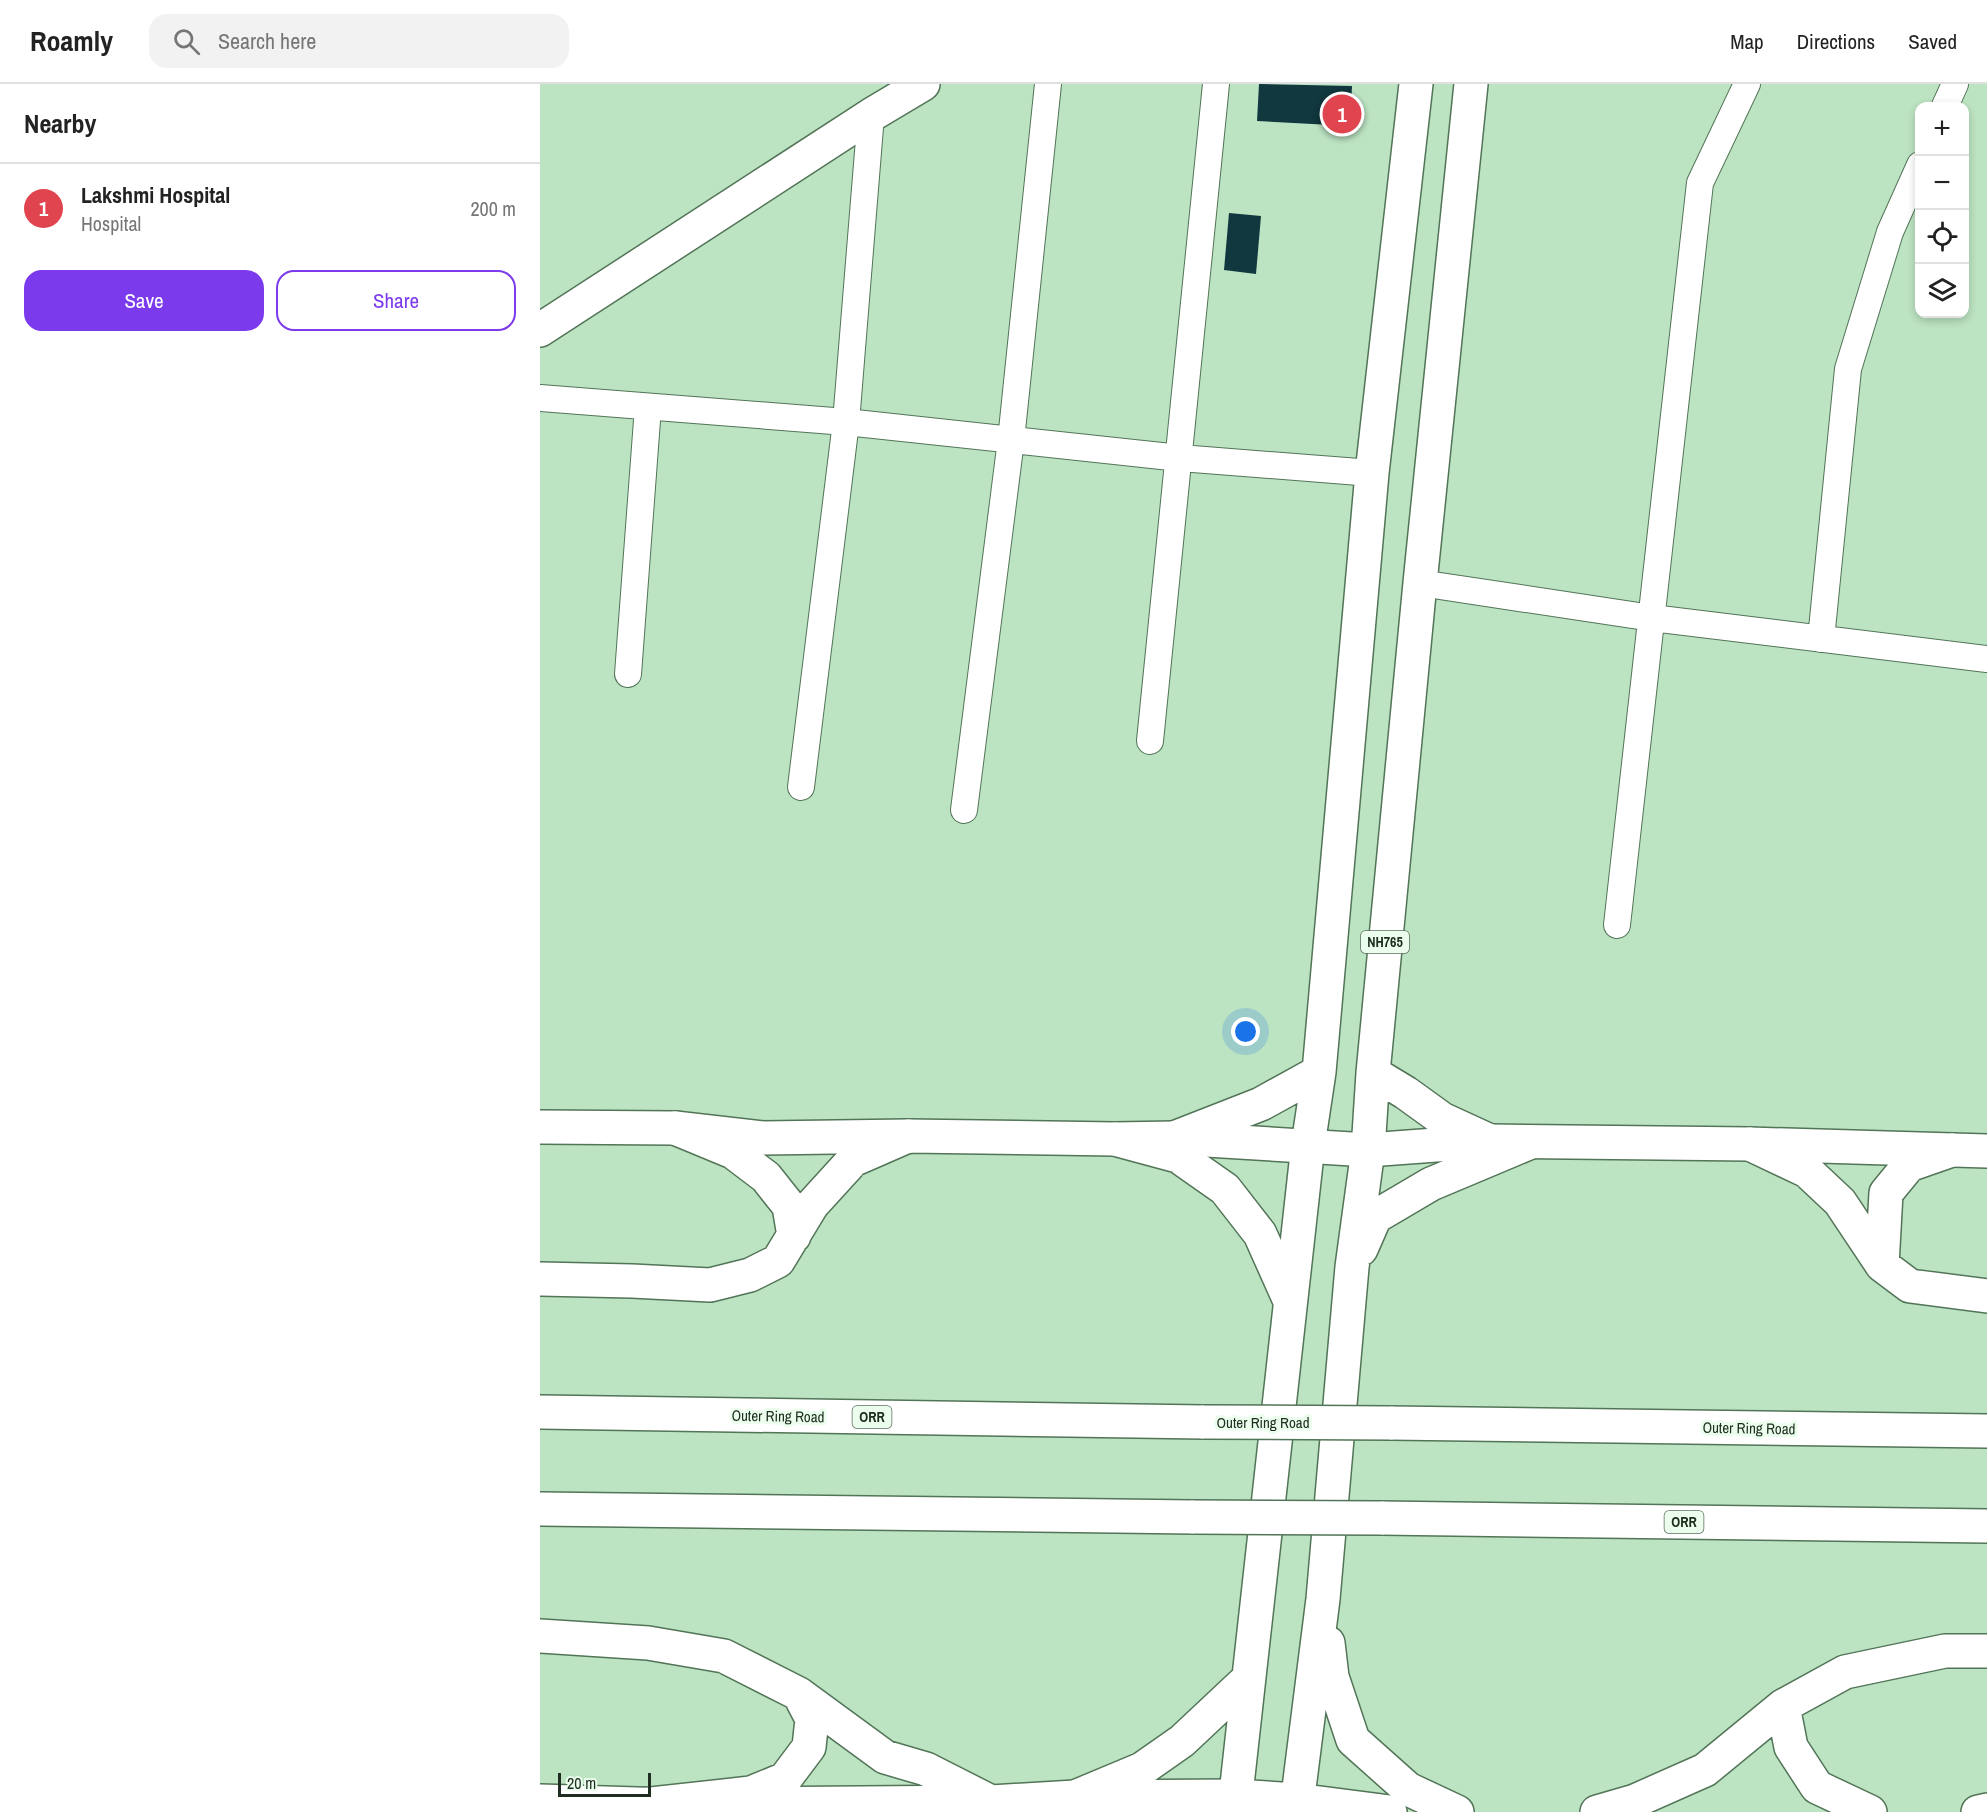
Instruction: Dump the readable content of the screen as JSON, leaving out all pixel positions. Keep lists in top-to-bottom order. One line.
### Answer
{"streets":{"main road":["NH765","Outer Ring Road","ORR"]},"scale_bar":"20 m","page":{"header":"Roamly","search":"Search here","nav":["Map","Directions","Saved"],"heading":"Nearby","pins":"1","map_buttons":["+","−"],"list":[{"mark":"1","name":"Lakshmi Hospital","note":"Hospital","value":"200 m"}],"buttons":["Save","Share"],"scale":"20 m"}}
